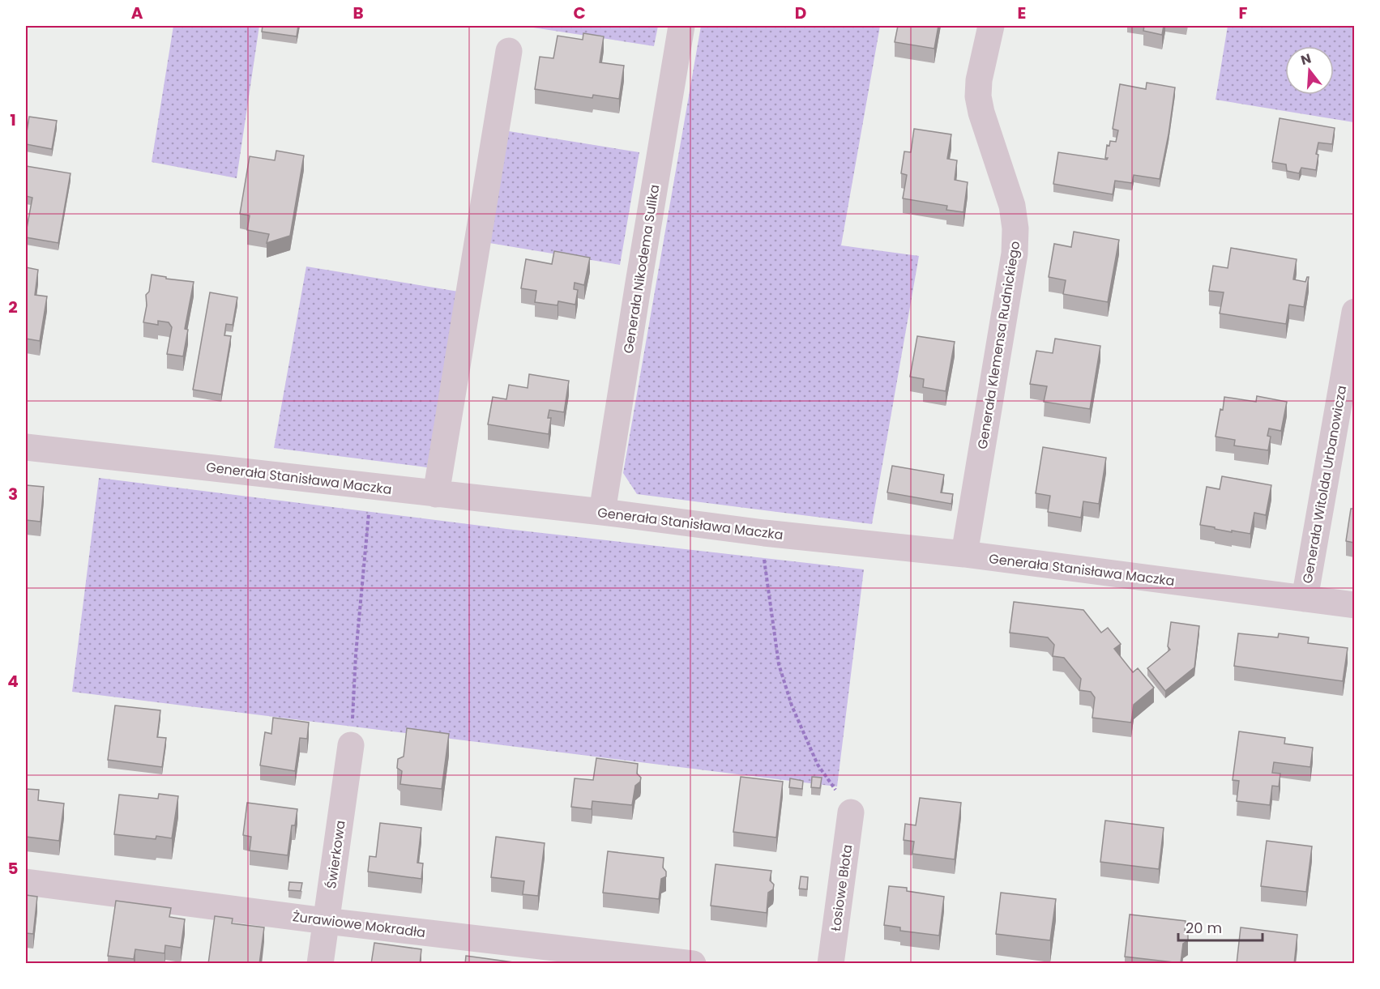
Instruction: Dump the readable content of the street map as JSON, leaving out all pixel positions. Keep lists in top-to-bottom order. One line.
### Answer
{"streets":{"street":["Generała Nikodema Sulika","Generała Klemensa Rudnickiego","Generała Stanisława Maczka","Generała Witolda Urbanowicza","Świerkowa","Łosiowe Błota","Żurawiowe Mokradła"]},"crossings":[["Generała Nikodema Sulika","Generała Stanisława Maczka"],["Generała Klemensa Rudnickiego","Generała Stanisława Maczka"],["Generała Stanisława Maczka","Generała Witolda Urbanowicza"],["Świerkowa","Żurawiowe Mokradła"]],"scale_bar":"20 m","north":"top","grid":{"columns":["A","B","C","D","E","F"],"rows":["1","2","3","4","5"]}}
